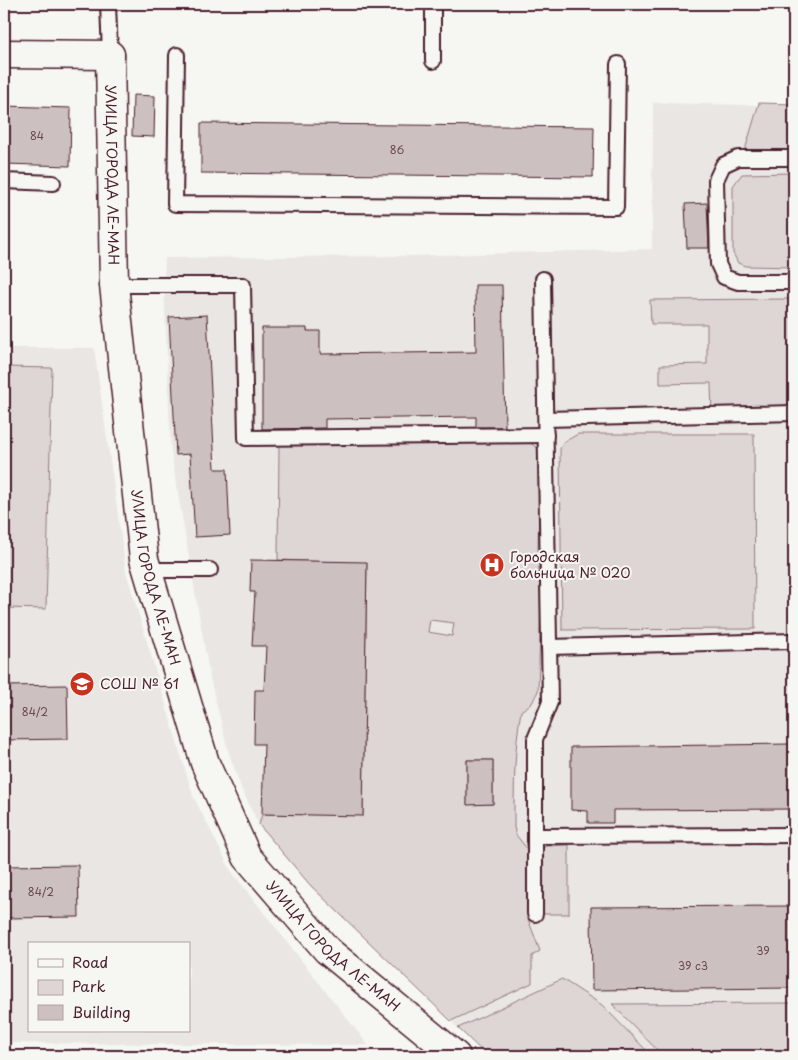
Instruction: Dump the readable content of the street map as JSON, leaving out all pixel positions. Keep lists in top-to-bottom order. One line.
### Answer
{"streets":{"street":["УЛИЦА ГОРОДА ЛЕ-МАН"]},"places":{"hospital":["Городская больница № 020"],"school or university":["СОШ № 61"]},"house_numbers":["84","86","84/2","84/2","39","39 с3"],"legend":["Road","Park","Building"]}
